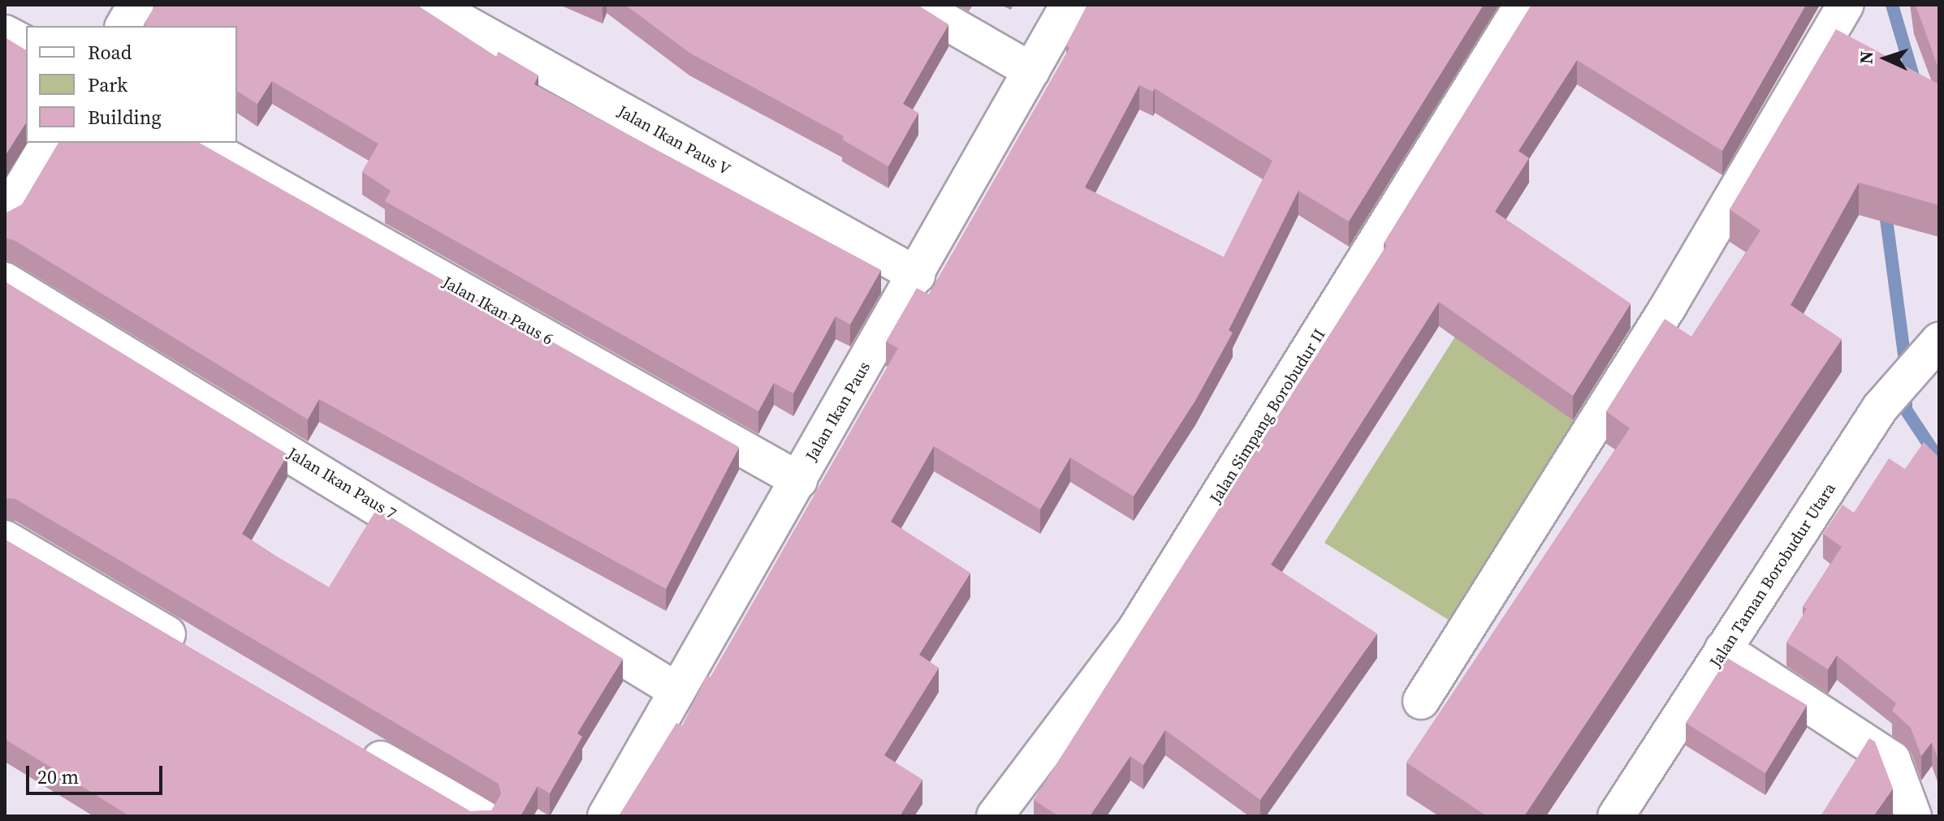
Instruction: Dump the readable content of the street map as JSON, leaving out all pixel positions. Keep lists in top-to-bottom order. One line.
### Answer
{"streets":{"street":["Jalan Ikan Paus V","Jalan Ikan Paus 6","Jalan Ikan Paus","Jalan Simpang Borobudur II","Jalan Ikan Paus 7","Jalan Taman Borobudur Utara"]},"crossings":[["Jalan Ikan Paus V","Jalan Ikan Paus"],["Jalan Ikan Paus 6","Jalan Ikan Paus"],["Jalan Ikan Paus","Jalan Ikan Paus 7"]],"legend":["Road","Park","Building"],"scale_bar":"20 m","north":"left"}
